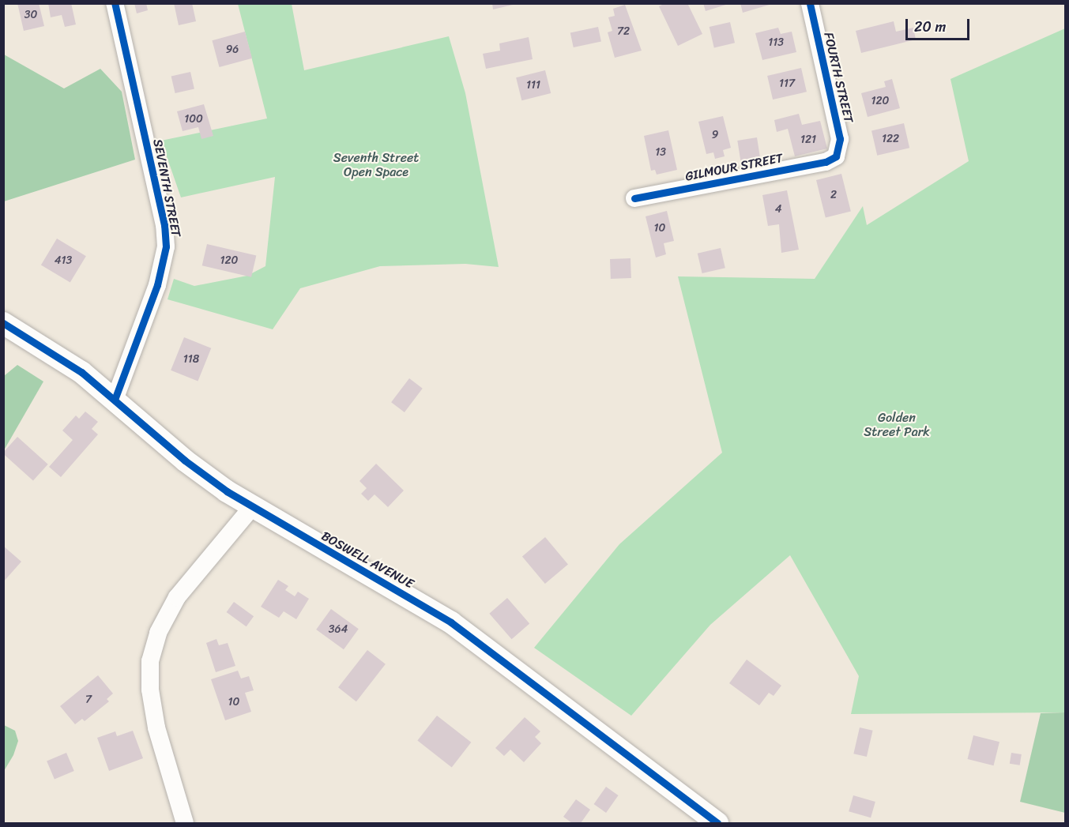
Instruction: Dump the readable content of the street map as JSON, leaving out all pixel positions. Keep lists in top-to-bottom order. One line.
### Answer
{"streets":{"street":["FOURTH STREET","GILMOUR STREET","SEVENTH STREET","BOSWELL AVENUE"]},"crossings":[["FOURTH STREET","GILMOUR STREET"],["SEVENTH STREET","BOSWELL AVENUE"]],"parks":["Seventh Street Open Space","Golden Street Park"],"house_numbers":["30","72","113","96","117","111","120","100","9","122","121","13","2","4","10","413","120","118","364","7","10"],"scale_bar":"20 m"}
